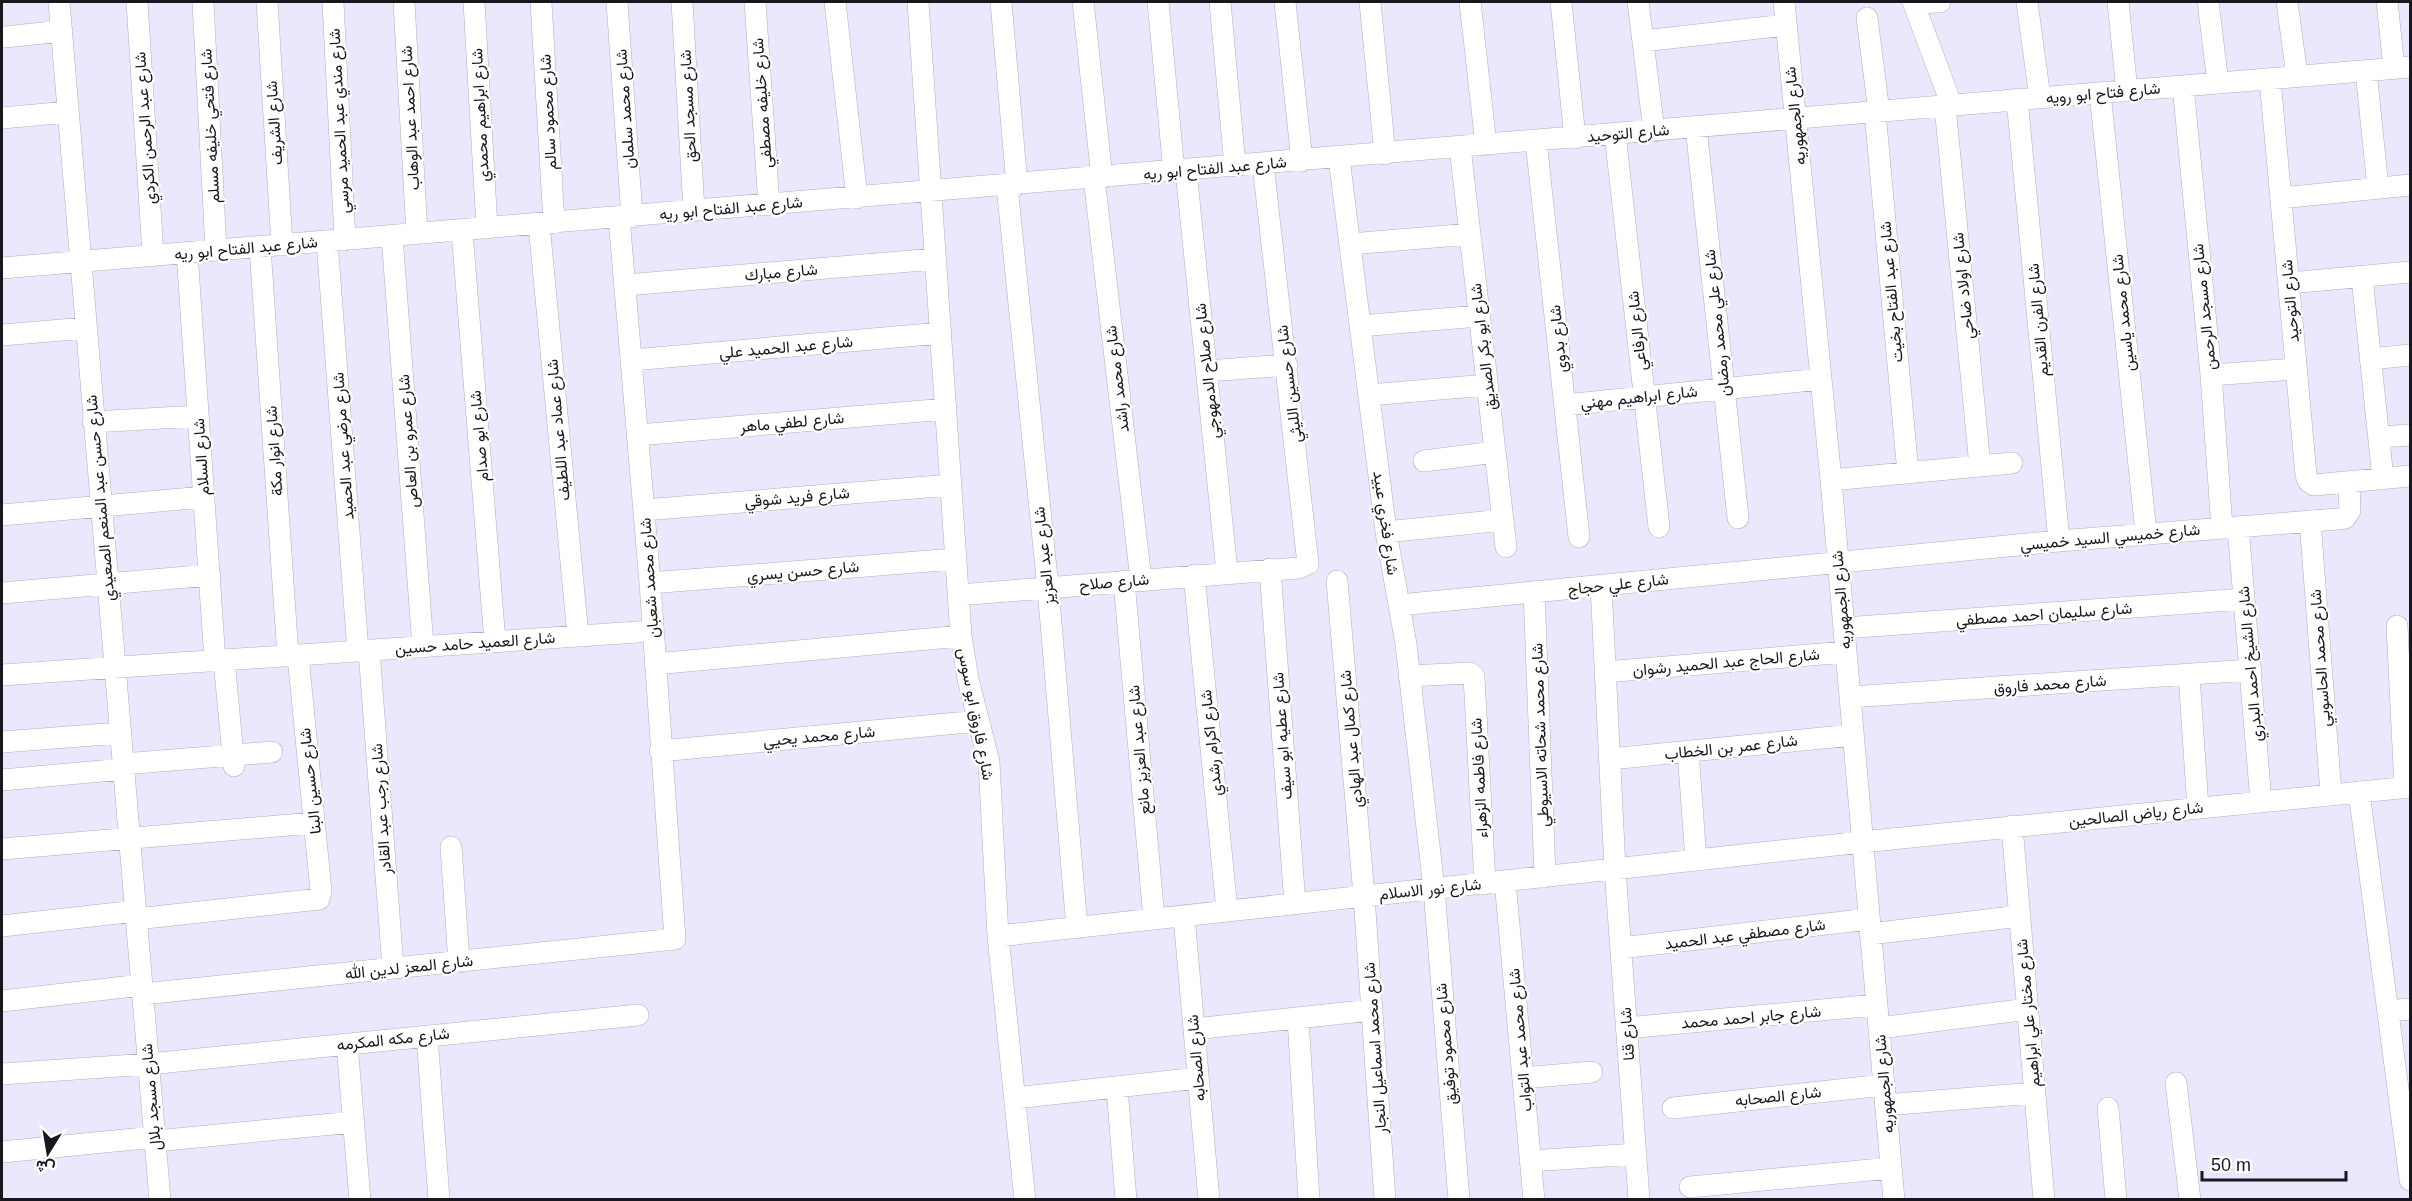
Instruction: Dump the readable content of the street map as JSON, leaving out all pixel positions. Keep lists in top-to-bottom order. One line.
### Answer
{"streets":{"street":["شارع فتاح ابو رويه","شارع خليفه مصطفي","شارع مسجد الحق","شارع محمد سلمان","شارع محمود سالم","شارع ابراهيم محمدي","شارع الجمهوريه","شارع احمد عبد الوهاب","شارع مندي عبد الحميد مرسي","شارع الشريف","شارع فتحي خليفه مسلم","شارع عبد الرحمن الكردي","شارع التوحيد","شارع عبد الفتاح ابو ريه","شارع مبارك","شارع اولاد ضاحي","شارع عبد الفتاح بخيت","شارع مسجد الرحمن","شارع محمد ياسين","شارع الفرن القديم","شارع علي محمد رمضان","شارع الرفاعي","شارع بدوي","شارع عبد الحميد علي","شارع ابو بكر الصديق","شارع صلاح الدمهوجي","شارع محمد راشد","شارع حسين الليثي","شارع ابراهيم مهني","شارع لطفي ماهر","شارع عماد عبد اللطيف","شارع ابو صدام","شارع عمرو بن العاص","شارع مرضي عبد الحميد","شارع انوار مكة","شارع السلام","شارع فريد شوقي","شارع حسن عبد المنعم الصعيدي","شارع فخري عبيد","شارع خميسي السيد خميسي","شارع عبد العزيز","شارع حسن يسري","شارع محمد شعبان","شارع صلاح","شارع علي حجاج","شارع سليمان احمد مصطفي","شارع العميد حامد حسين","شارع محمد الحاسوبي","شارع الحاج عبد الحميد رشوان","شارع الشيخ احمد البدري","شارع محمد فاروق","شارع فاروق ابو سوس","شارع محمد شحاته الاسيوطي","شارع محمد يحيي","شارع عطيه ابو سيف","شارع كمال عبد الهادي","شارع اكرام رشدي","شارع عمر بن الخطاب","شارع عبد العزيز مانع","شارع فاطمه الزهراء","شارع حسين البنا","شارع رجب عبد القادر","شارع رياض الصالحين","شارع نور الاسلام","شارع مصطفي عبد الحميد","شارع المعز لدين الله","شارع مختار علي ابراهيم","شارع جابر احمد محمد","شارع قنا","شارع مكه المكرمه","شارع محمد عبد التواب","شارع محمود توفيق","شارع محمد اسماعيل النجار","شارع الصحابه","شارع مسجد بلال"]},"crossings":[["شارع فتاح ابو رويه","شارع الجمهوريه"],["شارع فتاح ابو رويه","شارع التوحيد"],["شارع فتاح ابو رويه","شارع اولاد ضاحي"],["شارع فتاح ابو رويه","شارع عبد الفتاح بخيت"],["شارع فتاح ابو رويه","شارع مسجد الرحمن"],["شارع فتاح ابو رويه","شارع محمد ياسين"],["شارع فتاح ابو رويه","شارع الفرن القديم"],["شارع خليفه مصطفي","شارع عبد الفتاح ابو ريه"],["شارع مسجد الحق","شارع عبد الفتاح ابو ريه"],["شارع محمد سلمان","شارع عبد الفتاح ابو ريه"],["شارع محمد سلمان","شارع محمد شعبان"],["شارع محمود سالم","شارع عبد الفتاح ابو ريه"],["شارع محمود سالم","شارع عماد عبد اللطيف"],["شارع ابراهيم محمدي","شارع عبد الفتاح ابو ريه"],["شارع الجمهوريه","شارع التوحيد"],["شارع الجمهوريه","شارع ابراهيم مهني"],["شارع الجمهوريه","شارع خميسي السيد خميسي"],["شارع الجمهوريه","شارع علي حجاج"],["شارع الجمهوريه","شارع سليمان احمد مصطفي"],["شارع الجمهوريه","شارع الحاج عبد الحميد رشوان"],["شارع الجمهوريه","شارع محمد فاروق"],["شارع الجمهوريه","شارع عمر بن الخطاب"],["شارع الجمهوريه","شارع رياض الصالحين"],["شارع الجمهوريه","شارع نور الاسلام"],["شارع الجمهوريه","شارع مصطفي عبد الحميد"],["شارع الجمهوريه","شارع جابر احمد محمد"],["شارع الجمهوريه","شارع الصحابه"],["شارع احمد عبد الوهاب","شارع عبد الفتاح ابو ريه"],["شارع مندي عبد الحميد مرسي","شارع عبد الفتاح ابو ريه"],["شارع مندي عبد الحميد مرسي","شارع مرضي عبد الحميد"],["شارع الشريف","شارع عبد الفتاح ابو ريه"],["شارع فتحي خليفه مسلم","شارع عبد الفتاح ابو ريه"],["شارع عبد الرحمن الكردي","شارع عبد الفتاح ابو ريه"],["شارع التوحيد","شارع عبد الفتاح ابو ريه"],["شارع التوحيد","شارع علي محمد رمضان"],["شارع التوحيد","شارع الرفاعي"],["شارع التوحيد","شارع بدوي"],["شارع التوحيد","شارع ابو بكر الصديق"],["شارع التوحيد","شارع خميسي السيد خميسي"],["شارع عبد الفتاح ابو ريه","شارع ابو بكر الصديق"],["شارع عبد الفتاح ابو ريه","شارع صلاح الدمهوجي"],["شارع عبد الفتاح ابو ريه","شارع محمد راشد"],["شارع عبد الفتاح ابو ريه","شارع حسين الليثي"],["شارع عبد الفتاح ابو ريه","شارع عماد عبد اللطيف"],["شارع عبد الفتاح ابو ريه","شارع ابو صدام"],["شارع عبد الفتاح ابو ريه","شارع عمرو بن العاص"],["شارع عبد الفتاح ابو ريه","شارع مرضي عبد الحميد"],["شارع عبد الفتاح ابو ريه","شارع انوار مكة"],["شارع عبد الفتاح ابو ريه","شارع السلام"],["شارع عبد الفتاح ابو ريه","شارع حسن عبد المنعم الصعيدي"],["شارع عبد الفتاح ابو ريه","شارع فخري عبيد"],["شارع عبد الفتاح ابو ريه","شارع عبد العزيز"],["شارع عبد الفتاح ابو ريه","شارع محمد شعبان"],["شارع عبد الفتاح ابو ريه","شارع فاروق ابو سوس"],["شارع مبارك","شارع محمد شعبان"],["شارع مبارك","شارع فاروق ابو سوس"],["شارع مسجد الرحمن","شارع خميسي السيد خميسي"],["شارع مسجد الرحمن","شارع الشيخ احمد البدري"],["شارع محمد ياسين","شارع خميسي السيد خميسي"],["شارع الفرن القديم","شارع خميسي السيد خميسي"],["شارع علي محمد رمضان","شارع ابراهيم مهني"],["شارع الرفاعي","شارع ابراهيم مهني"],["شارع بدوي","شارع ابراهيم مهني"],["شارع عبد الحميد علي","شارع محمد شعبان"],["شارع عبد الحميد علي","شارع فاروق ابو سوس"],["شارع صلاح الدمهوجي","شارع صلاح"],["شارع محمد راشد","شارع صلاح"],["شارع محمد راشد","شارع عبد العزيز مانع"],["شارع حسين الليثي","شارع صلاح"],["شارع حسين الليثي","شارع عطيه ابو سيف"],["شارع لطفي ماهر","شارع محمد شعبان"],["شارع لطفي ماهر","شارع فاروق ابو سوس"],["شارع عماد عبد اللطيف","شارع العميد حامد حسين"],["شارع ابو صدام","شارع العميد حامد حسين"],["شارع عمرو بن العاص","شارع العميد حامد حسين"],["شارع مرضي عبد الحميد","شارع العميد حامد حسين"],["شارع مرضي عبد الحميد","شارع رجب عبد القادر"],["شارع انوار مكة","شارع العميد حامد حسين"],["شارع انوار مكة","شارع حسين البنا"],["شارع السلام","شارع العميد حامد حسين"],["شارع فريد شوقي","شارع محمد شعبان"],["شارع فريد شوقي","شارع فاروق ابو سوس"],["شارع حسن عبد المنعم الصعيدي","شارع العميد حامد حسين"],["شارع حسن عبد المنعم الصعيدي","شارع حسين البنا"],["شارع حسن عبد المنعم الصعيدي","شارع المعز لدين الله"],["شارع حسن عبد المنعم الصعيدي","شارع مسجد بلال"],["شارع فخري عبيد","شارع علي حجاج"],["شارع فخري عبيد","شارع فاطمه الزهراء"],["شارع فخري عبيد","شارع نور الاسلام"],["شارع فخري عبيد","شارع محمود توفيق"],["شارع خميسي السيد خميسي","شارع علي حجاج"],["شارع خميسي السيد خميسي","شارع محمد الحاسوبي"],["شارع خميسي السيد خميسي","شارع الشيخ احمد البدري"],["شارع عبد العزيز","شارع صلاح"],["شارع عبد العزيز","شارع نور الاسلام"],["شارع حسن يسري","شارع محمد شعبان"],["شارع حسن يسري","شارع فاروق ابو سوس"],["شارع محمد شعبان","شارع العميد حامد حسين"],["شارع محمد شعبان","شارع محمد يحيي"],["شارع محمد شعبان","شارع المعز لدين الله"],["شارع صلاح","شارع فاروق ابو سوس"],["شارع صلاح","شارع عطيه ابو سيف"],["شارع صلاح","شارع اكرام رشدي"],["شارع صلاح","شارع عبد العزيز مانع"],["شارع علي حجاج","شارع محمد شحاته الاسيوطي"],["شارع سليمان احمد مصطفي","شارع الشيخ احمد البدري"],["شارع العميد حامد حسين","شارع حسين البنا"],["شارع العميد حامد حسين","شارع رجب عبد القادر"],["شارع محمد الحاسوبي","شارع رياض الصالحين"],["شارع الشيخ احمد البدري","شارع محمد فاروق"],["شارع الشيخ احمد البدري","شارع رياض الصالحين"],["شارع فاروق ابو سوس","شارع محمد يحيي"],["شارع فاروق ابو سوس","شارع نور الاسلام"],["شارع محمد شحاته الاسيوطي","شارع نور الاسلام"],["شارع عطيه ابو سيف","شارع نور الاسلام"],["شارع كمال عبد الهادي","شارع نور الاسلام"],["شارع كمال عبد الهادي","شارع محمد اسماعيل النجار"],["شارع اكرام رشدي","شارع نور الاسلام"],["شارع عبد العزيز مانع","شارع نور الاسلام"],["شارع فاطمه الزهراء","شارع نور الاسلام"],["شارع فاطمه الزهراء","شارع محمد عبد التواب"],["شارع رجب عبد القادر","شارع المعز لدين الله"],["شارع رياض الصالحين","شارع نور الاسلام"],["شارع رياض الصالحين","شارع مختار علي ابراهيم"],["شارع نور الاسلام","شارع قنا"],["شارع نور الاسلام","شارع محمد عبد التواب"],["شارع نور الاسلام","شارع محمود توفيق"],["شارع نور الاسلام","شارع محمد اسماعيل النجار"],["شارع نور الاسلام","شارع الصحابه"],["شارع مصطفي عبد الحميد","شارع مختار علي ابراهيم"],["شارع مصطفي عبد الحميد","شارع قنا"],["شارع المعز لدين الله","شارع مسجد بلال"],["شارع جابر احمد محمد","شارع قنا"],["شارع مكه المكرمه","شارع مسجد بلال"]],"scale_bar":"50 m","north":"bottom"}
